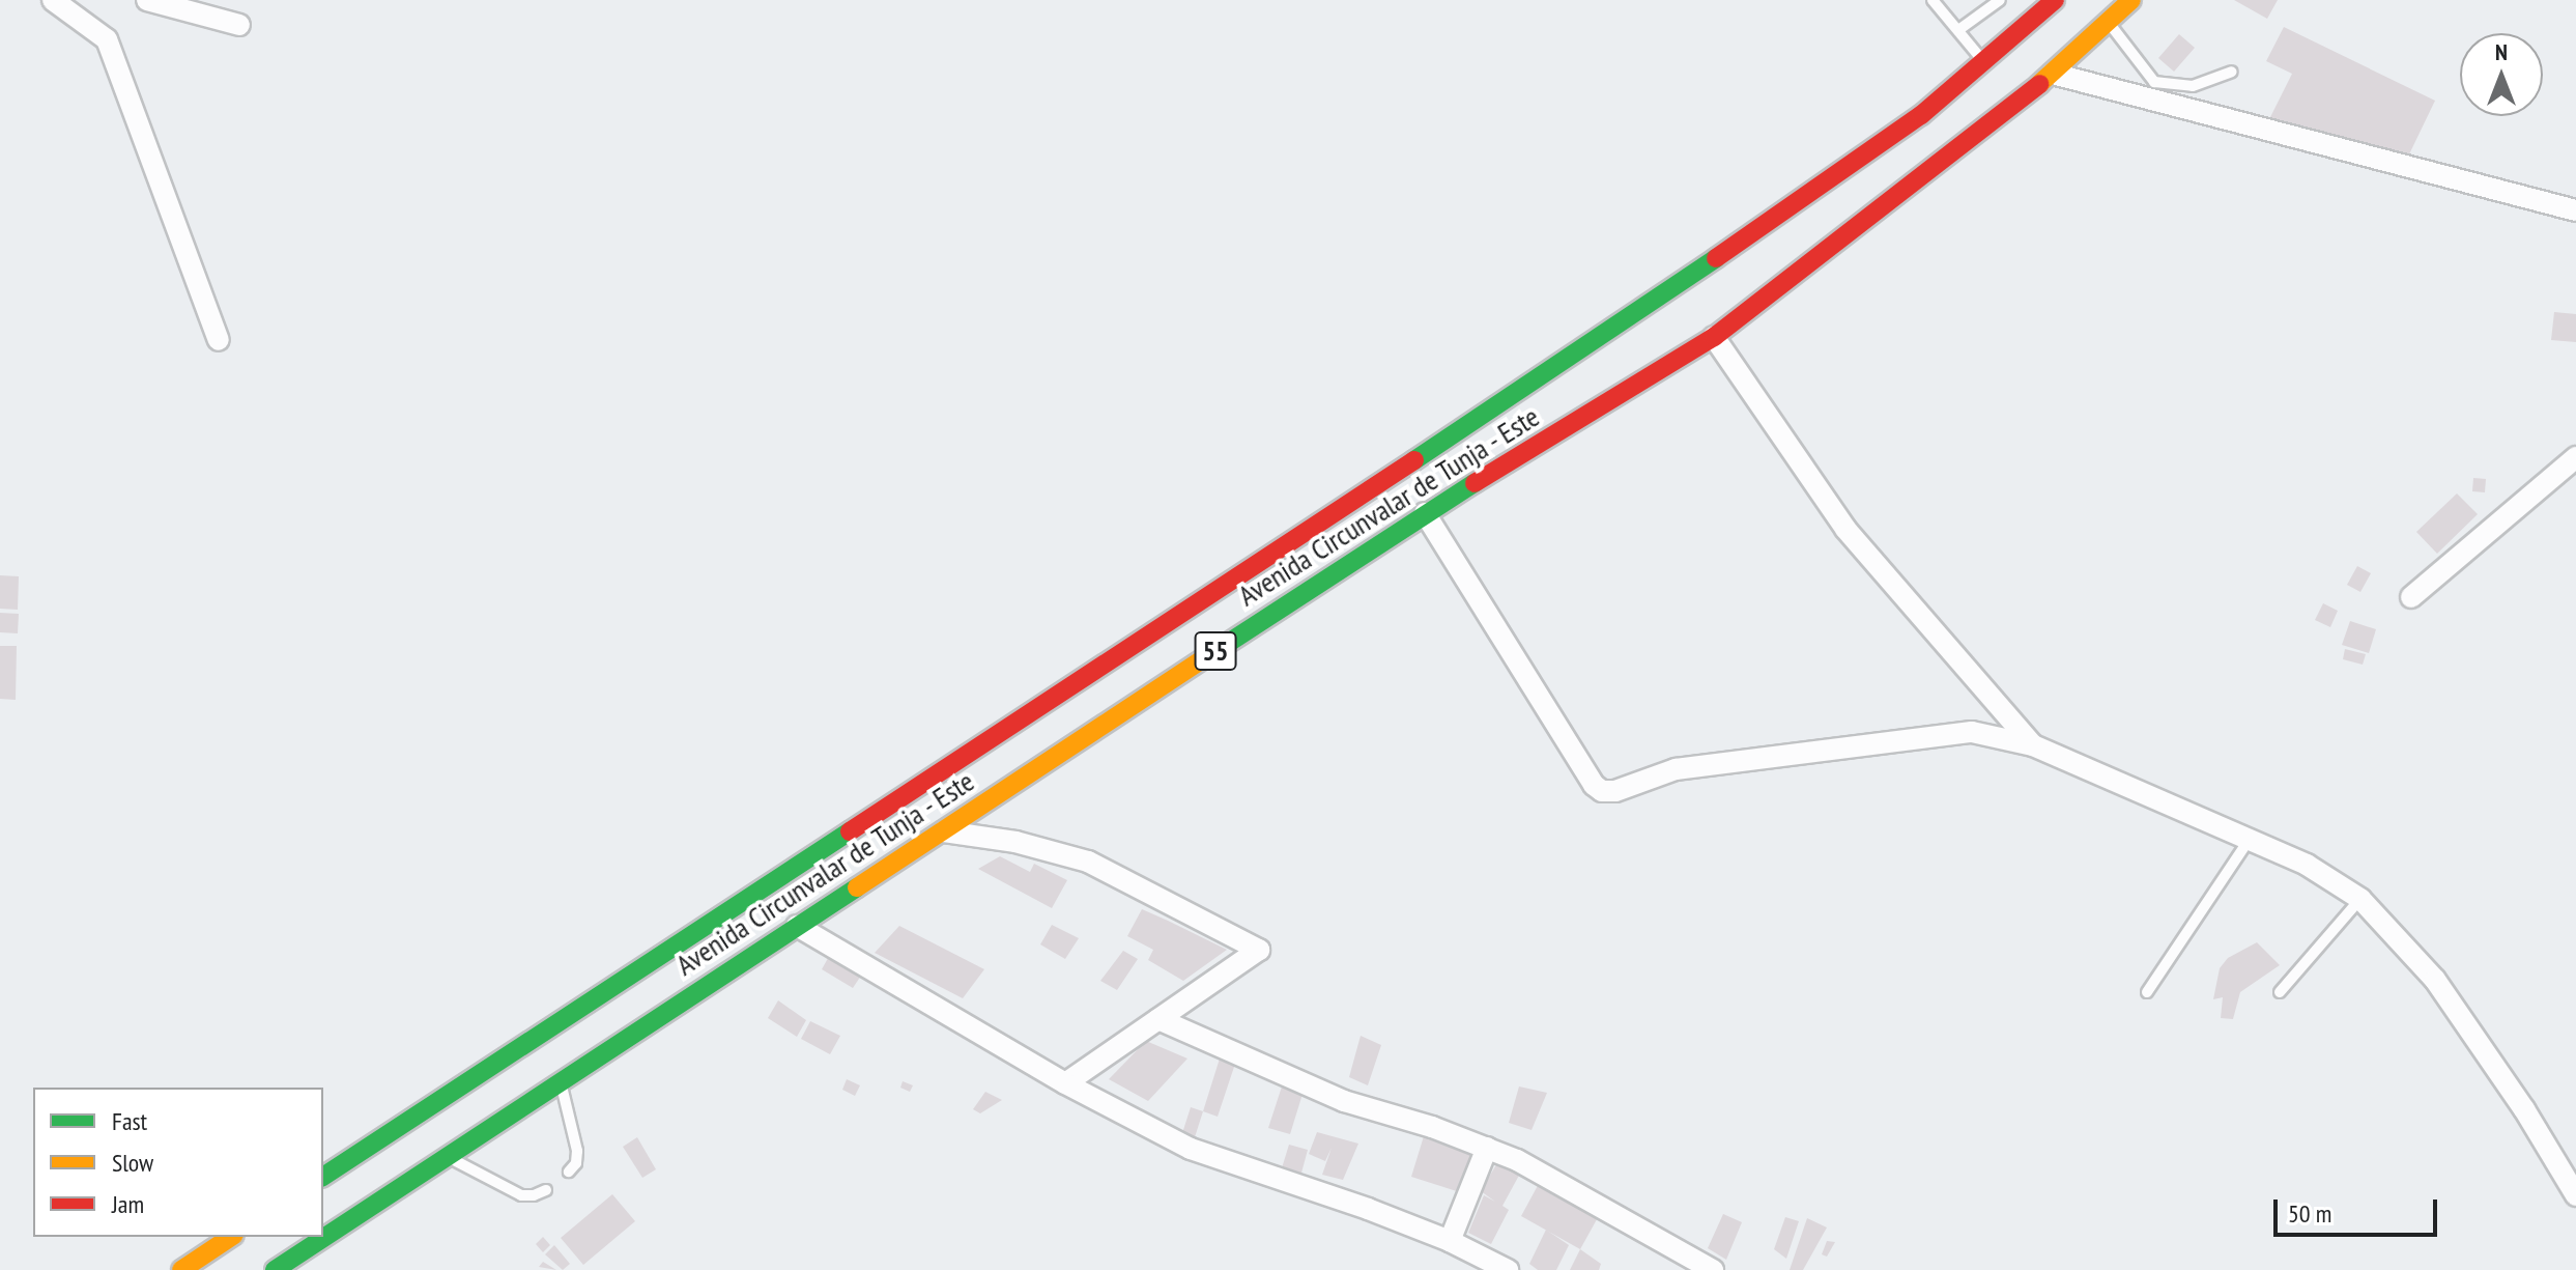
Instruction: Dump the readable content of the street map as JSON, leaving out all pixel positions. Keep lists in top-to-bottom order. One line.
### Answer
{"streets":{"highway":["Avenida Circunvalar de Tunja - Este","55"]},"legend":["Fast","Slow","Jam"],"scale_bar":"50 m","north":"top"}
